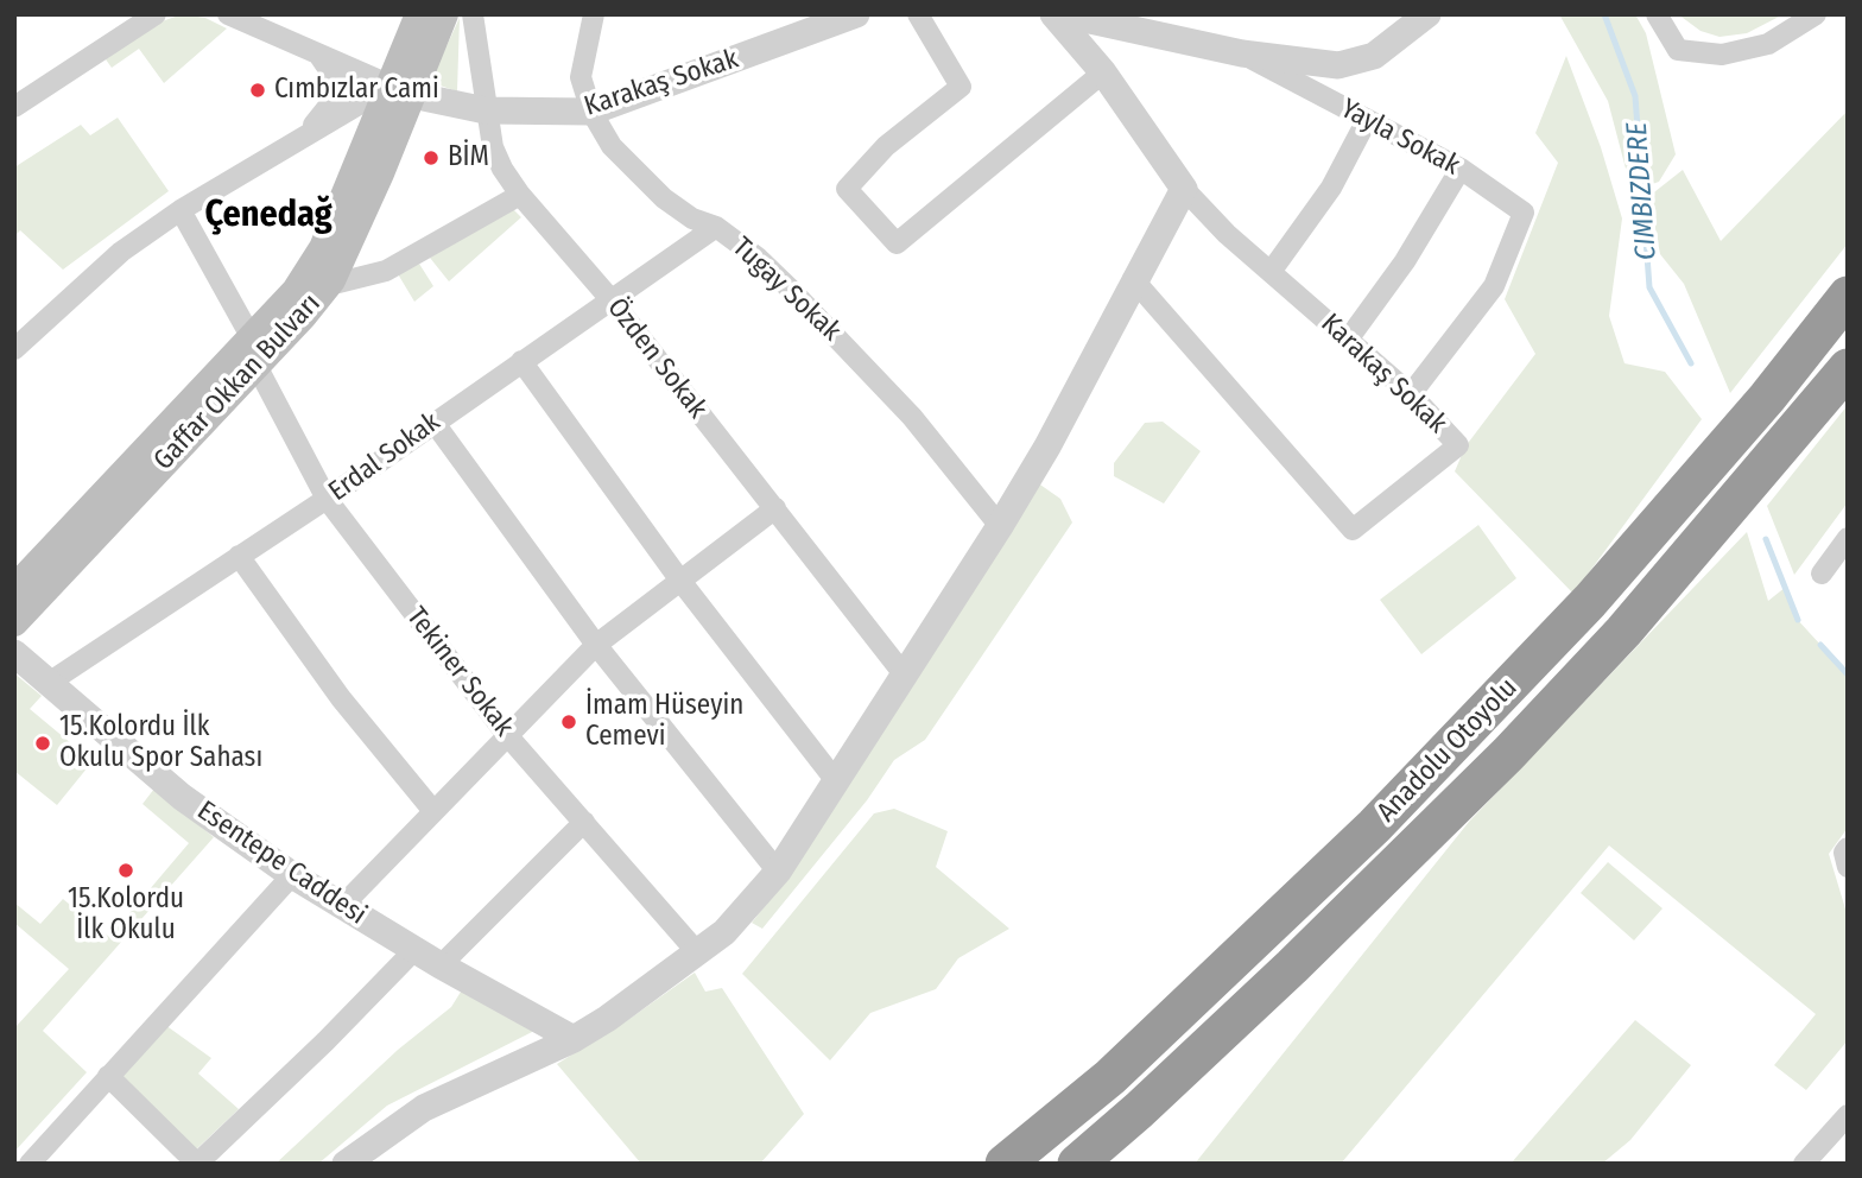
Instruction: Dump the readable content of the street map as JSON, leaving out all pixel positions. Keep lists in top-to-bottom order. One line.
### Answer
{"streets":{"highway":["Anadolu Otoyolu"],"main road":["Gaffar Okkan Bulvarı"],"street":["Karakaş Sokak","Yayla Sokak","Tugay Sokak","Özden Sokak","Erdal Sokak","Tekiner Sokak","Esentepe Caddesi"]},"crossings":[["Karakaş Sokak","Yayla Sokak"],["Karakaş Sokak","Tugay Sokak"],["Karakaş Sokak","Özden Sokak"],["Karakaş Sokak","Gaffar Okkan Bulvarı"],["Tugay Sokak","Erdal Sokak"],["Özden Sokak","Erdal Sokak"],["Gaffar Okkan Bulvarı","Tekiner Sokak"],["Erdal Sokak","Tekiner Sokak"],["Erdal Sokak","Esentepe Caddesi"]],"districts":["Çenedağ"],"water":["CIMBIZDERE"],"places":["Cımbızlar Cami","BİM","İmam Hüseyin Cemevi","15.Kolordu İlk Okulu Spor Sahası","15.Kolordu İlk Okulu"]}
